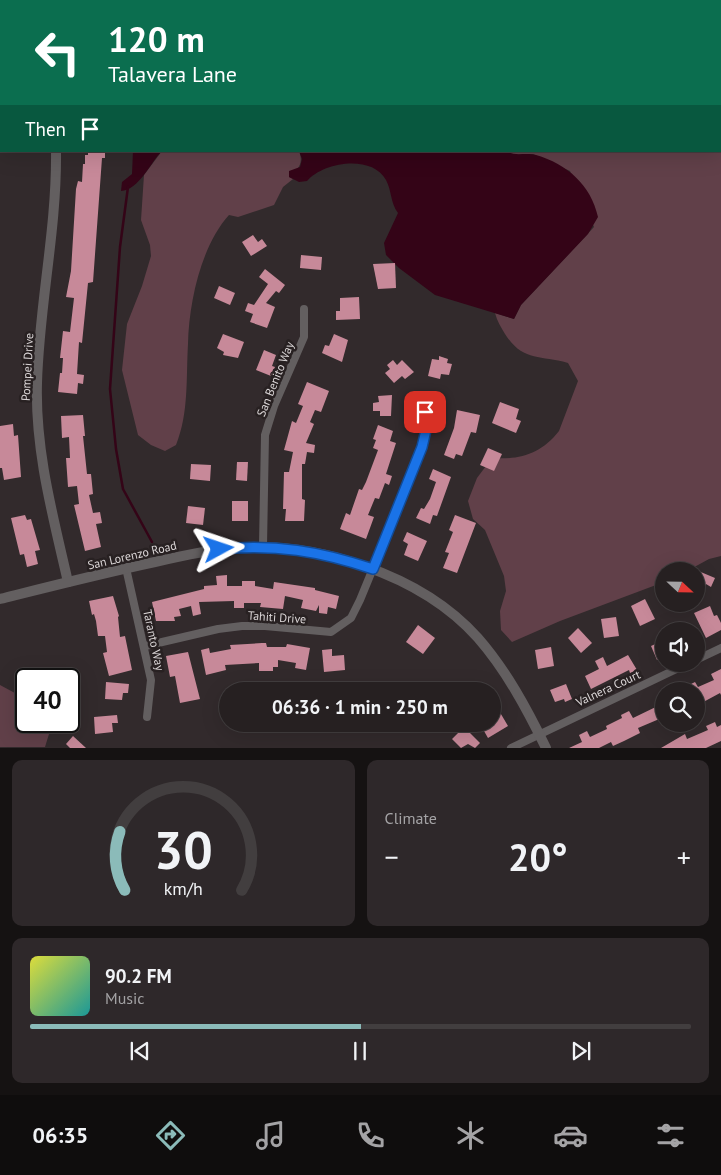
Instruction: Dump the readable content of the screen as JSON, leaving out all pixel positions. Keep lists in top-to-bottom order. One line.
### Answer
{"streets":{"street":["Pompei Drive","San Benito Way","San Lorenzo Road","Tahiti Drive","Taranto Way","Valnera Court"]},"crossings":[["Pompei Drive","San Lorenzo Road"],["San Benito Way","San Lorenzo Road"],["San Lorenzo Road","Tahiti Drive"],["San Lorenzo Road","Taranto Way"],["San Lorenzo Road","Valnera Court"],["Tahiti Drive","Taranto Way"]],"north":"right","page":{"turn":["120 m","Talavera Lane"],"then":"Then","limit":"40","trip":"06:36 · 1 min · 250 m","tile":"Climate","heat":["−","20°","+"],"song":["90.2 FM","Music"],"tabs":"06:35","gauge":["30","km/h"]}}
